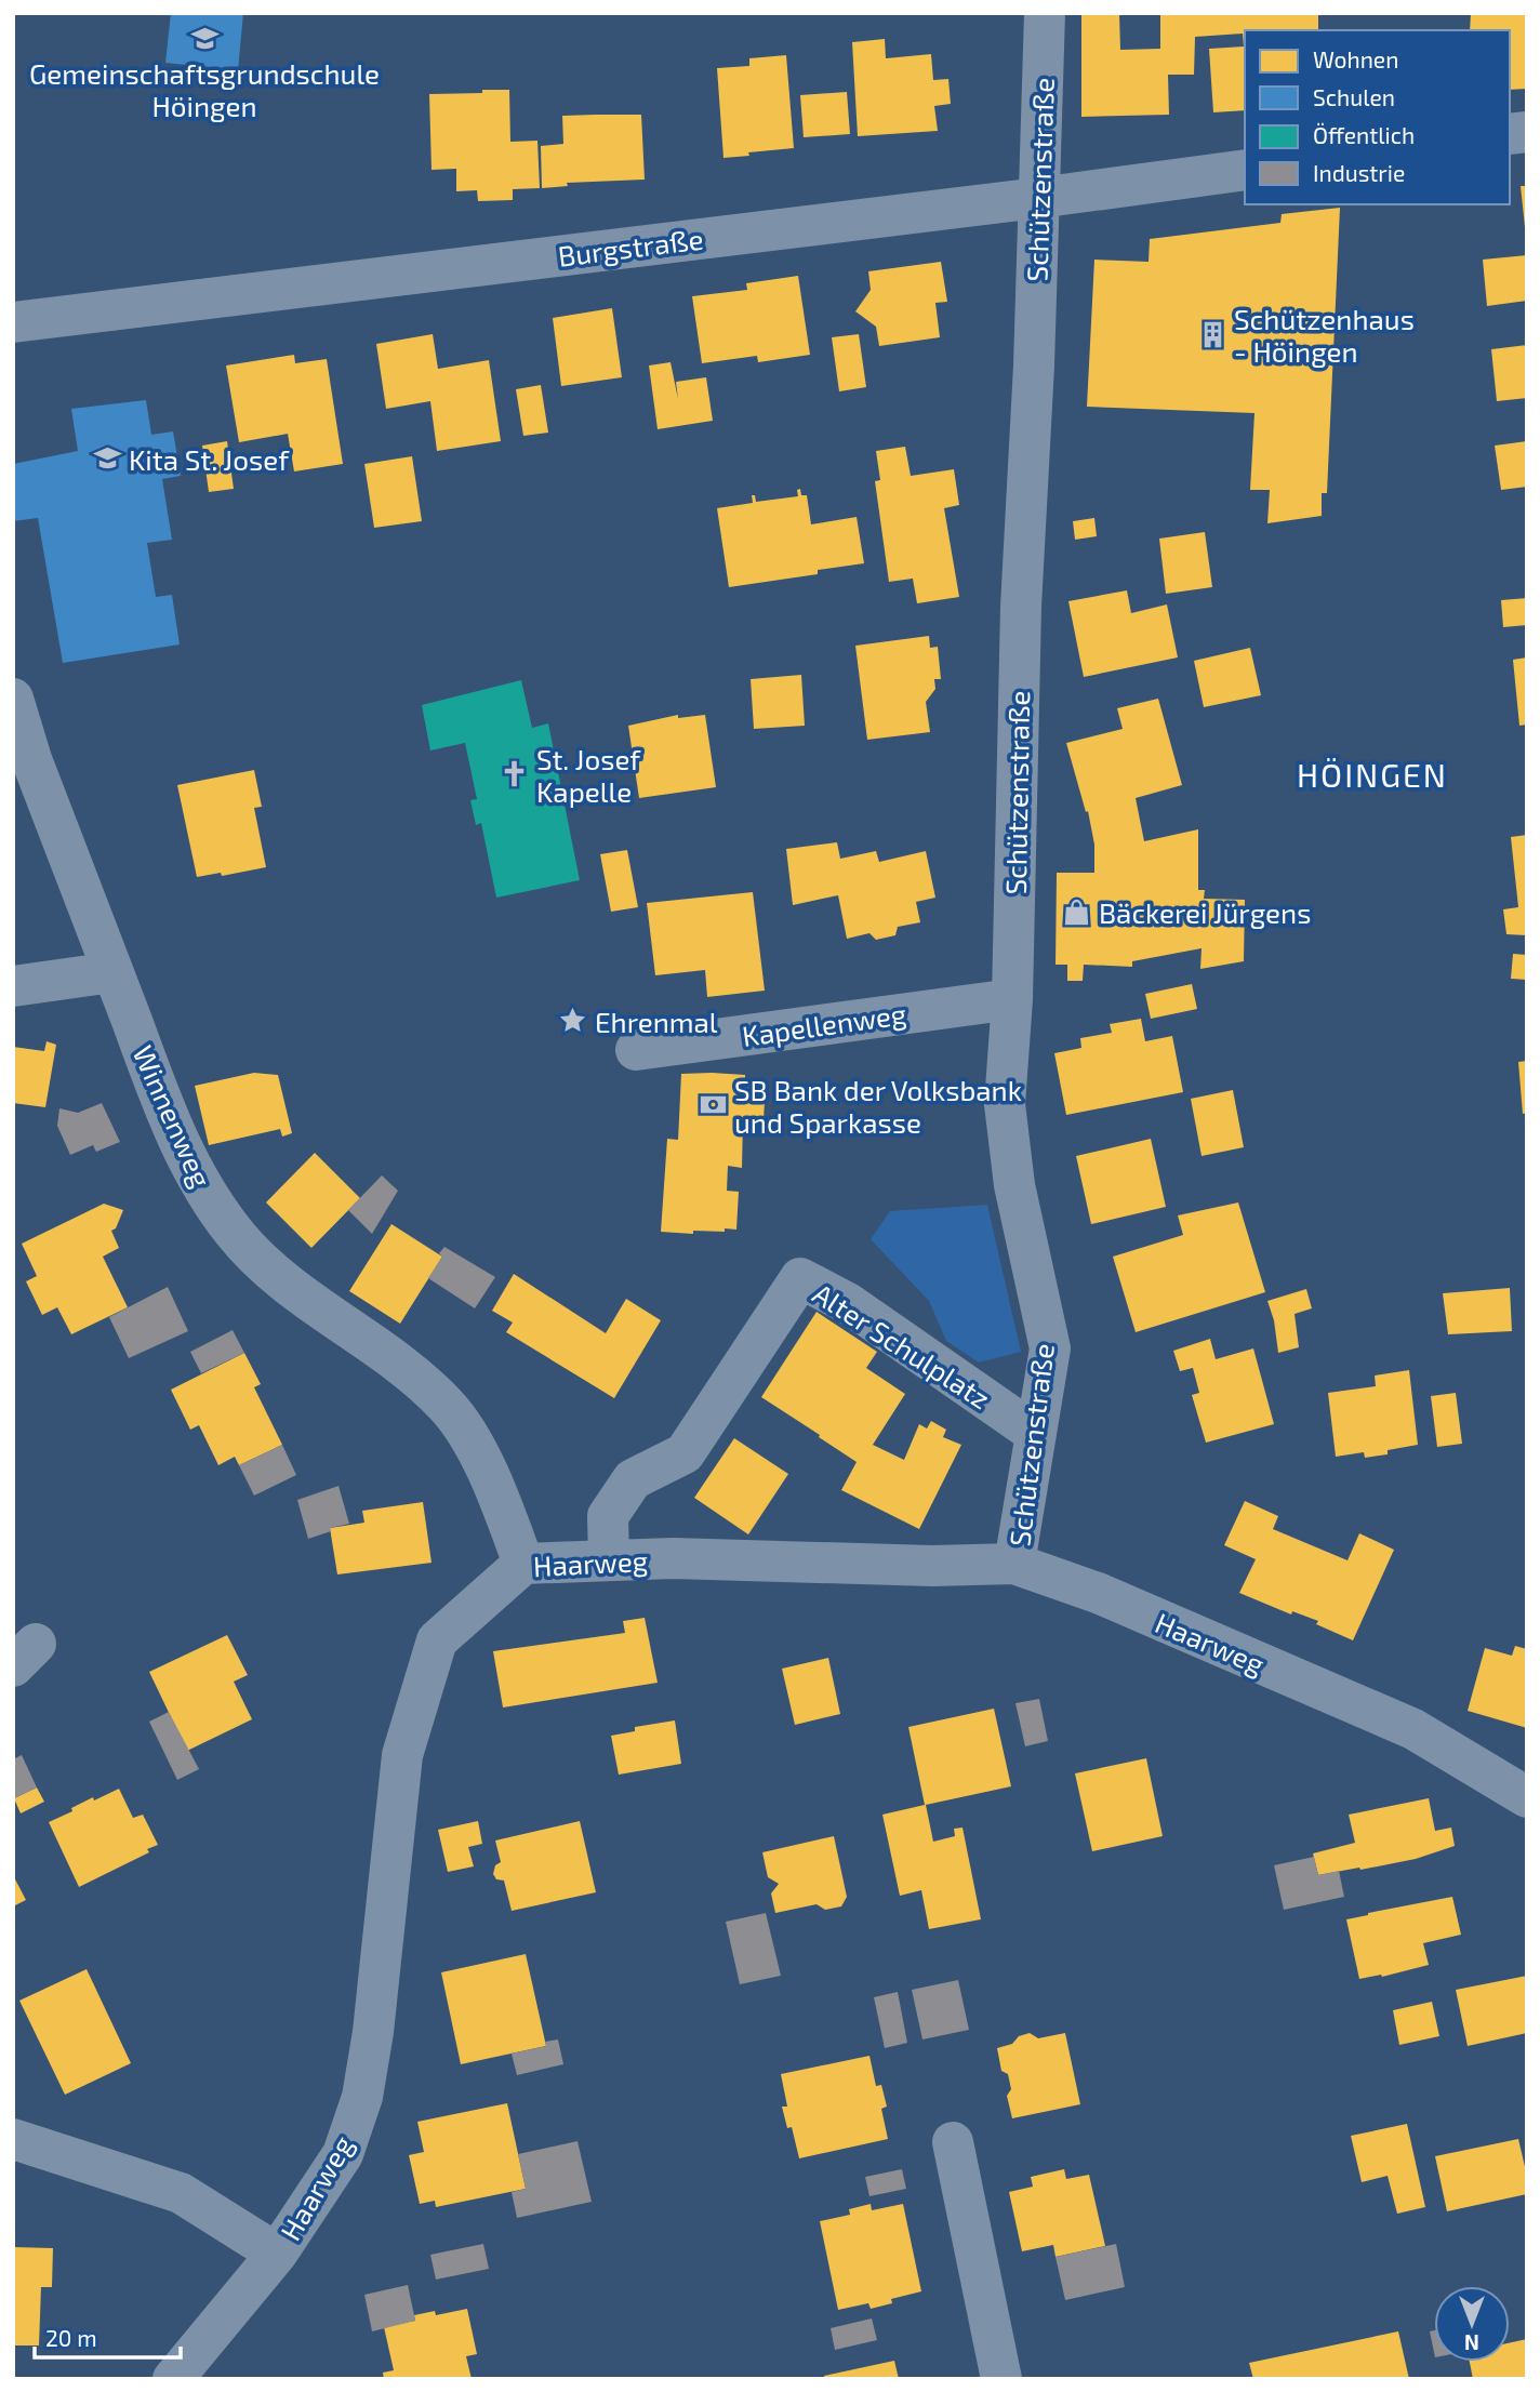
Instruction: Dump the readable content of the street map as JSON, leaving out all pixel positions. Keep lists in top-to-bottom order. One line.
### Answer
{"streets":{"street":["Schützenstraße","Burgstraße","Kapellenweg","Winnenweg","Alter Schulplatz","Haarweg"]},"crossings":[["Schützenstraße","Burgstraße"],["Schützenstraße","Kapellenweg"],["Schützenstraße","Alter Schulplatz"],["Schützenstraße","Haarweg"],["Winnenweg","Haarweg"],["Alter Schulplatz","Haarweg"]],"districts":["HÖINGEN"],"places":{"school or university":["Gemeinschaftsgrundschule Höingen","Kita St. Josef"],"building":["Schützenhaus - Höingen"],"church":["St. Josef Kapelle"],"shop":["Bäckerei Jürgens"],"place":["Ehrenmal"],"bank":["SB Bank der Volksbank und Sparkasse"]},"legend":["Wohnen","Schulen","Öffentlich","Industrie"],"scale_bar":"20 m","north":"bottom"}
